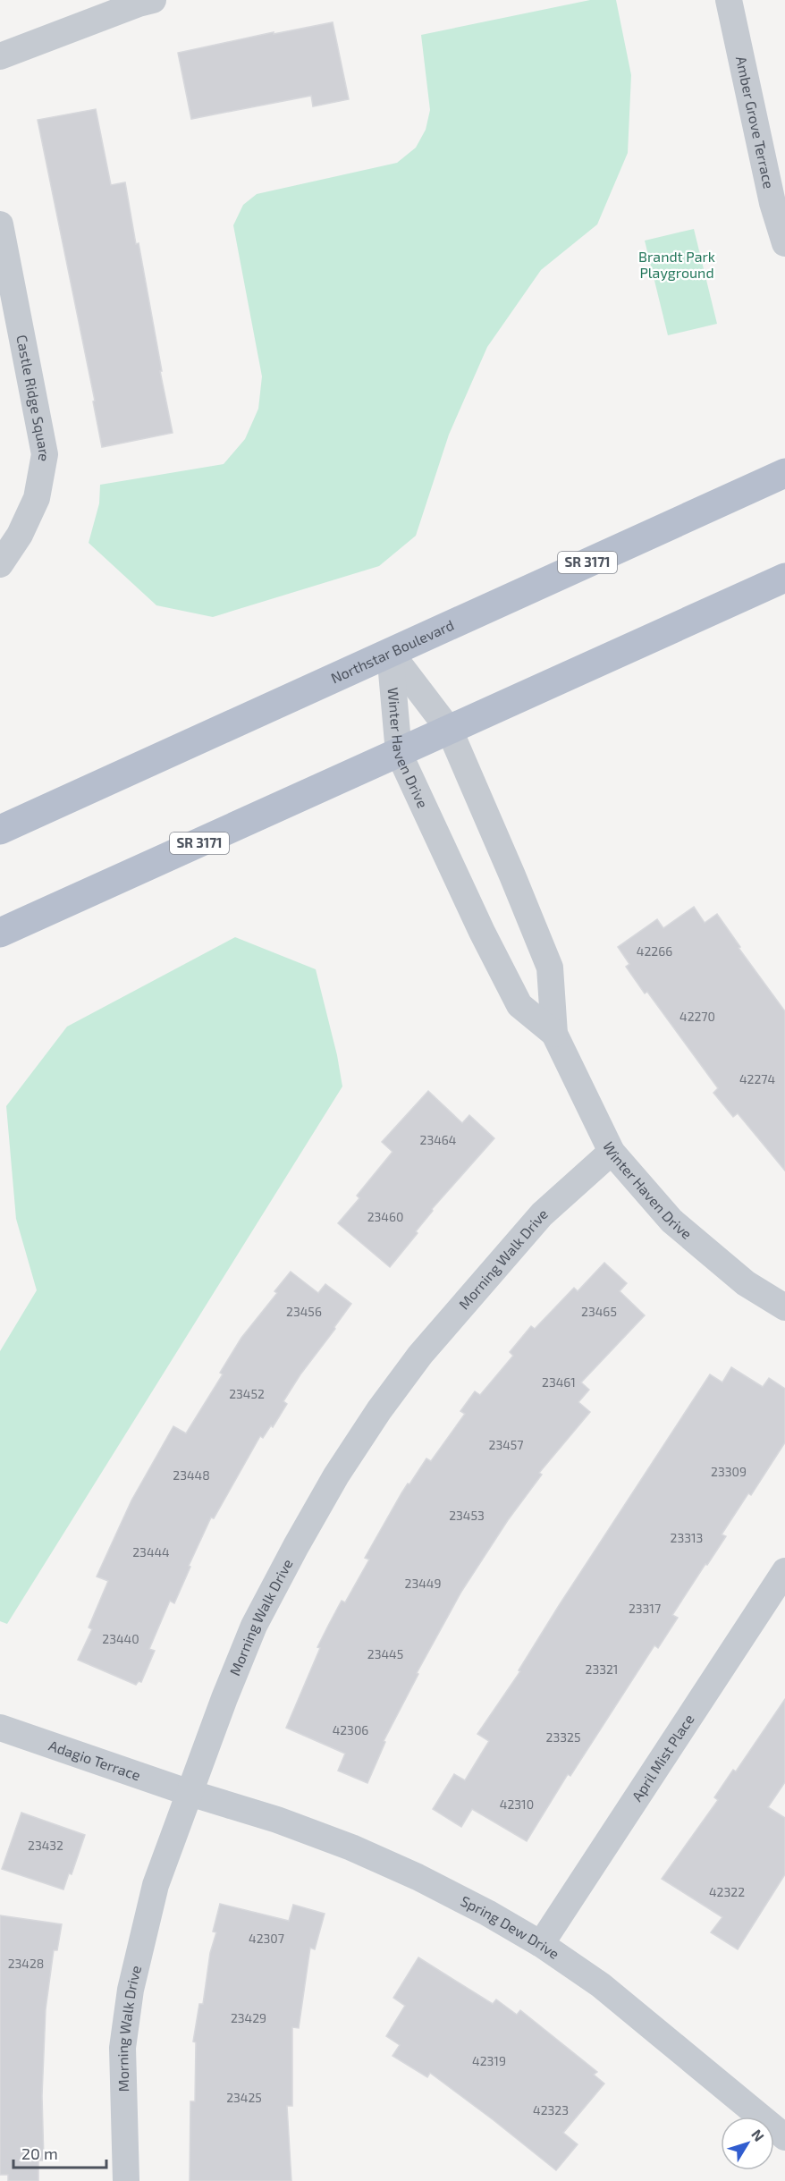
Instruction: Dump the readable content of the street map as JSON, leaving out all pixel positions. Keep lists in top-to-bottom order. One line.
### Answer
{"streets":{"main road":["SR 3171","Northstar Boulevard"],"street":["Amber Grove Terrace","Castle Ridge Square","Winter Haven Drive","Morning Walk Drive","April Mist Place","Adagio Terrace","Spring Dew Drive"]},"crossings":[["SR 3171","Winter Haven Drive"],["Northstar Boulevard","Winter Haven Drive"],["Winter Haven Drive","Morning Walk Drive"],["Morning Walk Drive","Adagio Terrace"],["Morning Walk Drive","Spring Dew Drive"],["April Mist Place","Spring Dew Drive"],["Adagio Terrace","Spring Dew Drive"]],"parks":["Brandt Park Playground"],"house_numbers":["42266","42270","42274","23464","23460","23456","23465","23461","23452","23457","23309","23448","23453","23313","23444","23449","23317","23440","23445","23321","42306","23325","42310","23432","42322","42307","23428","23429","42319","23425","42323"],"scale_bar":"20 m","north":"top right"}
